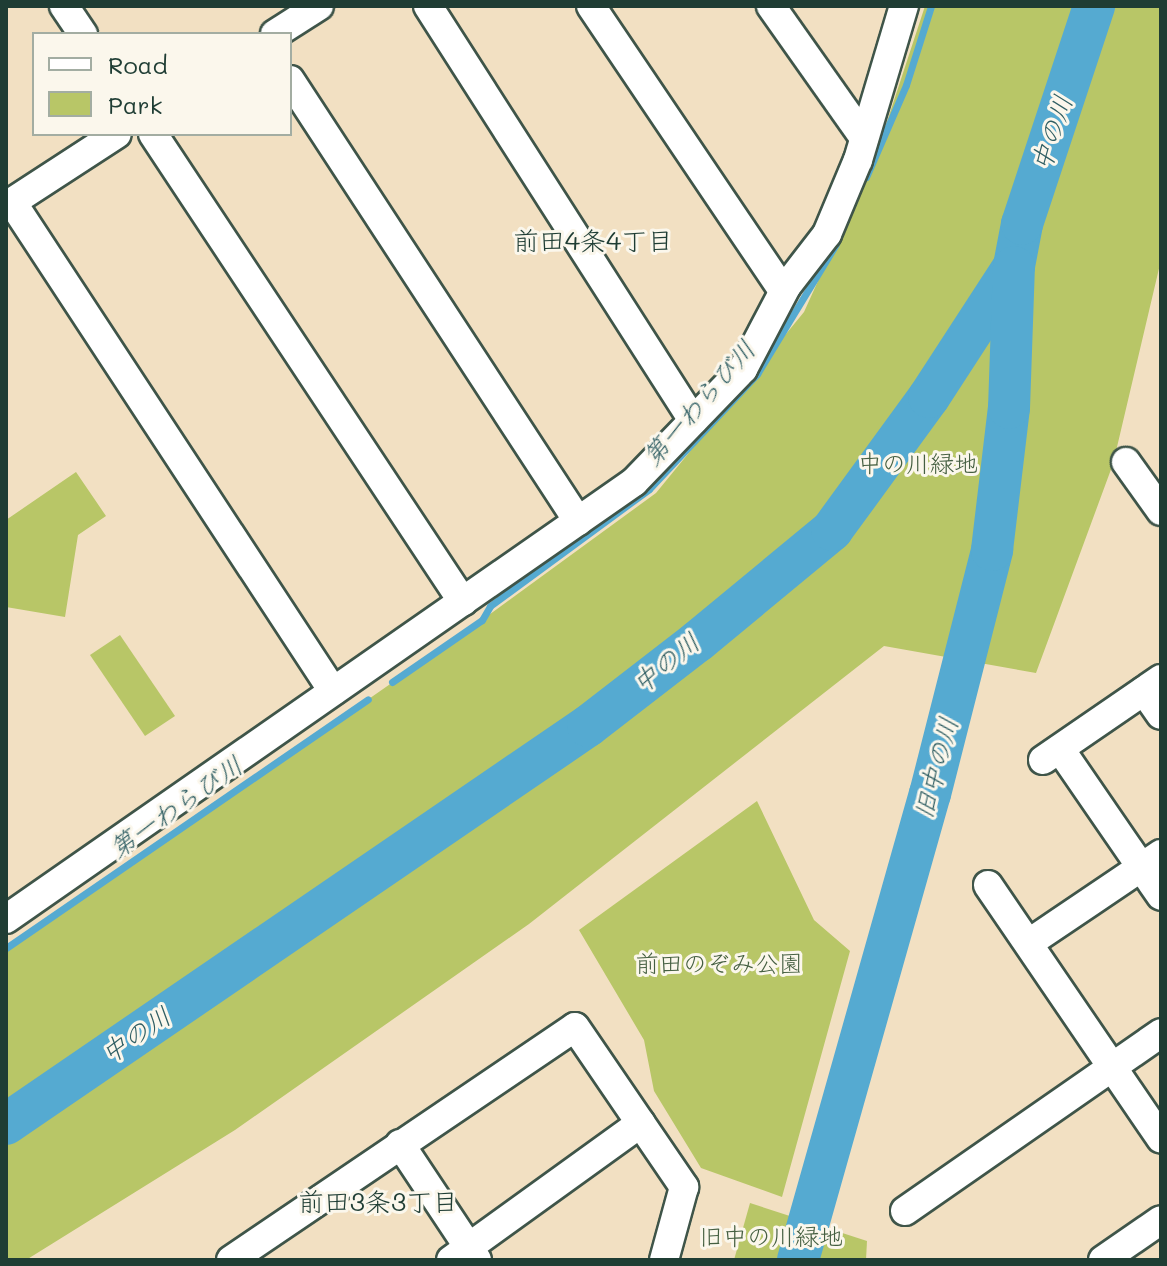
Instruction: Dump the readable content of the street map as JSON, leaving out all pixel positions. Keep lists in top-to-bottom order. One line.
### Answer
{"districts":["前田4条4丁目","前田3条3丁目"],"water":["中の川","第一わらび川","旧中の川"],"parks":["中の川緑地","前田のぞみ公園","旧中の川緑地"],"legend":["Road","Park"]}
